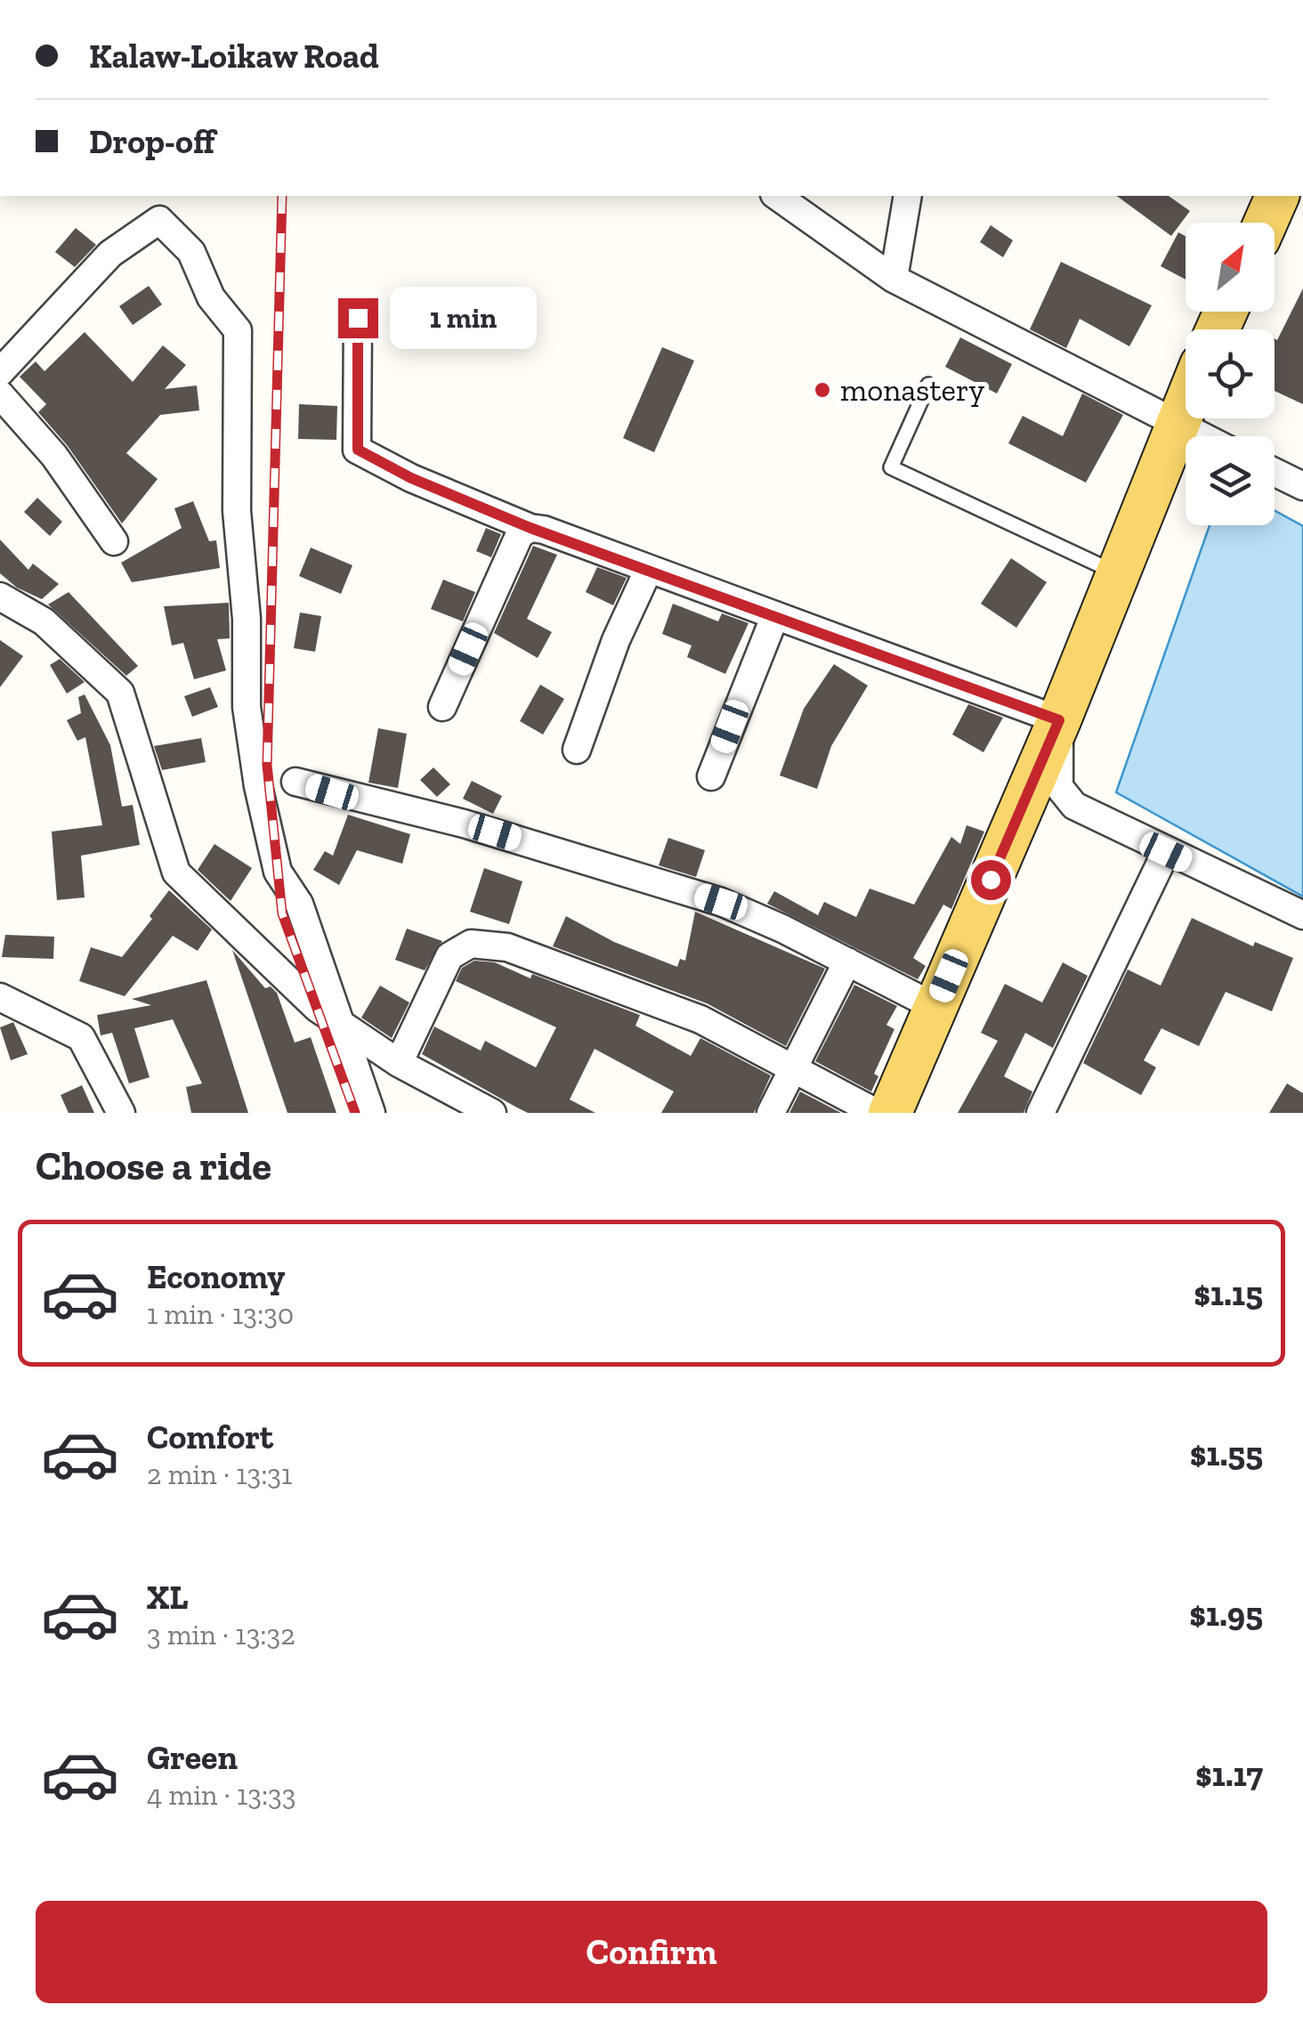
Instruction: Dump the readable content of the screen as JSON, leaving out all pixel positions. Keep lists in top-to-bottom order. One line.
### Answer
{"places":["monastery"],"north":"top right","page":{"banner":["Kalaw-Loikaw Road","Drop-off"],"bubble":"1 min","heading":"Choose a ride","list":[{"name":"Economy","note":"1 min · 13:30","value":"$1.15"},{"name":"Comfort","note":"2 min · 13:31","value":"$1.55"},{"name":"XL","note":"3 min · 13:32","value":"$1.95"},{"name":"Green","note":"4 min · 13:33","value":"$1.17"}],"buttons":"Confirm"}}
